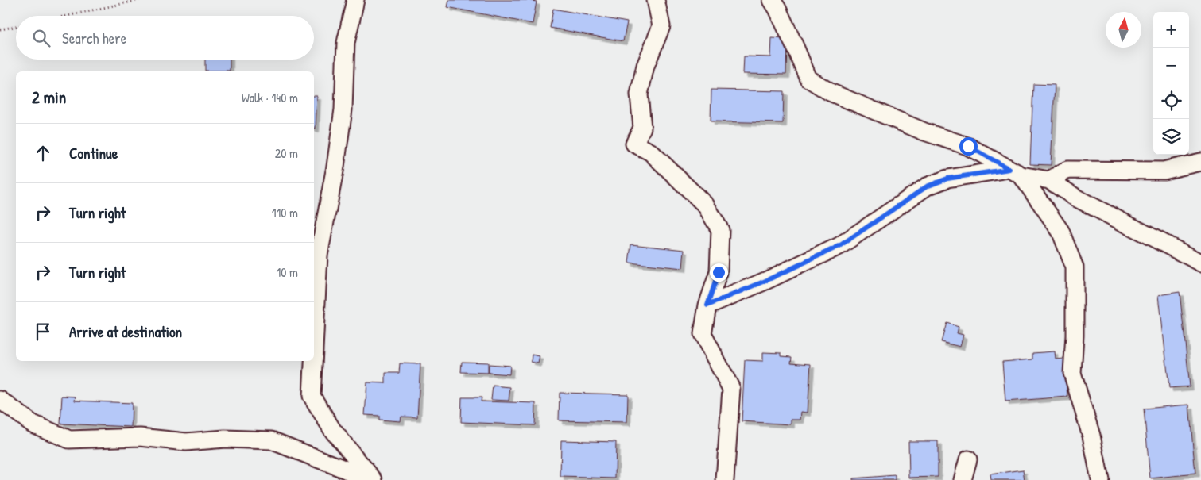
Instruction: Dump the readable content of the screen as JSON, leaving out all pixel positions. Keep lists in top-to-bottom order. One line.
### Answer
{"north":"top","page":{"map_buttons":["+","−"],"search":"Search here","heading":["2 min","Walk · 140 m"],"list":[["Continue","20 m"],["Turn right","110 m"],["Turn right","10 m"],"Arrive at destination"]}}
